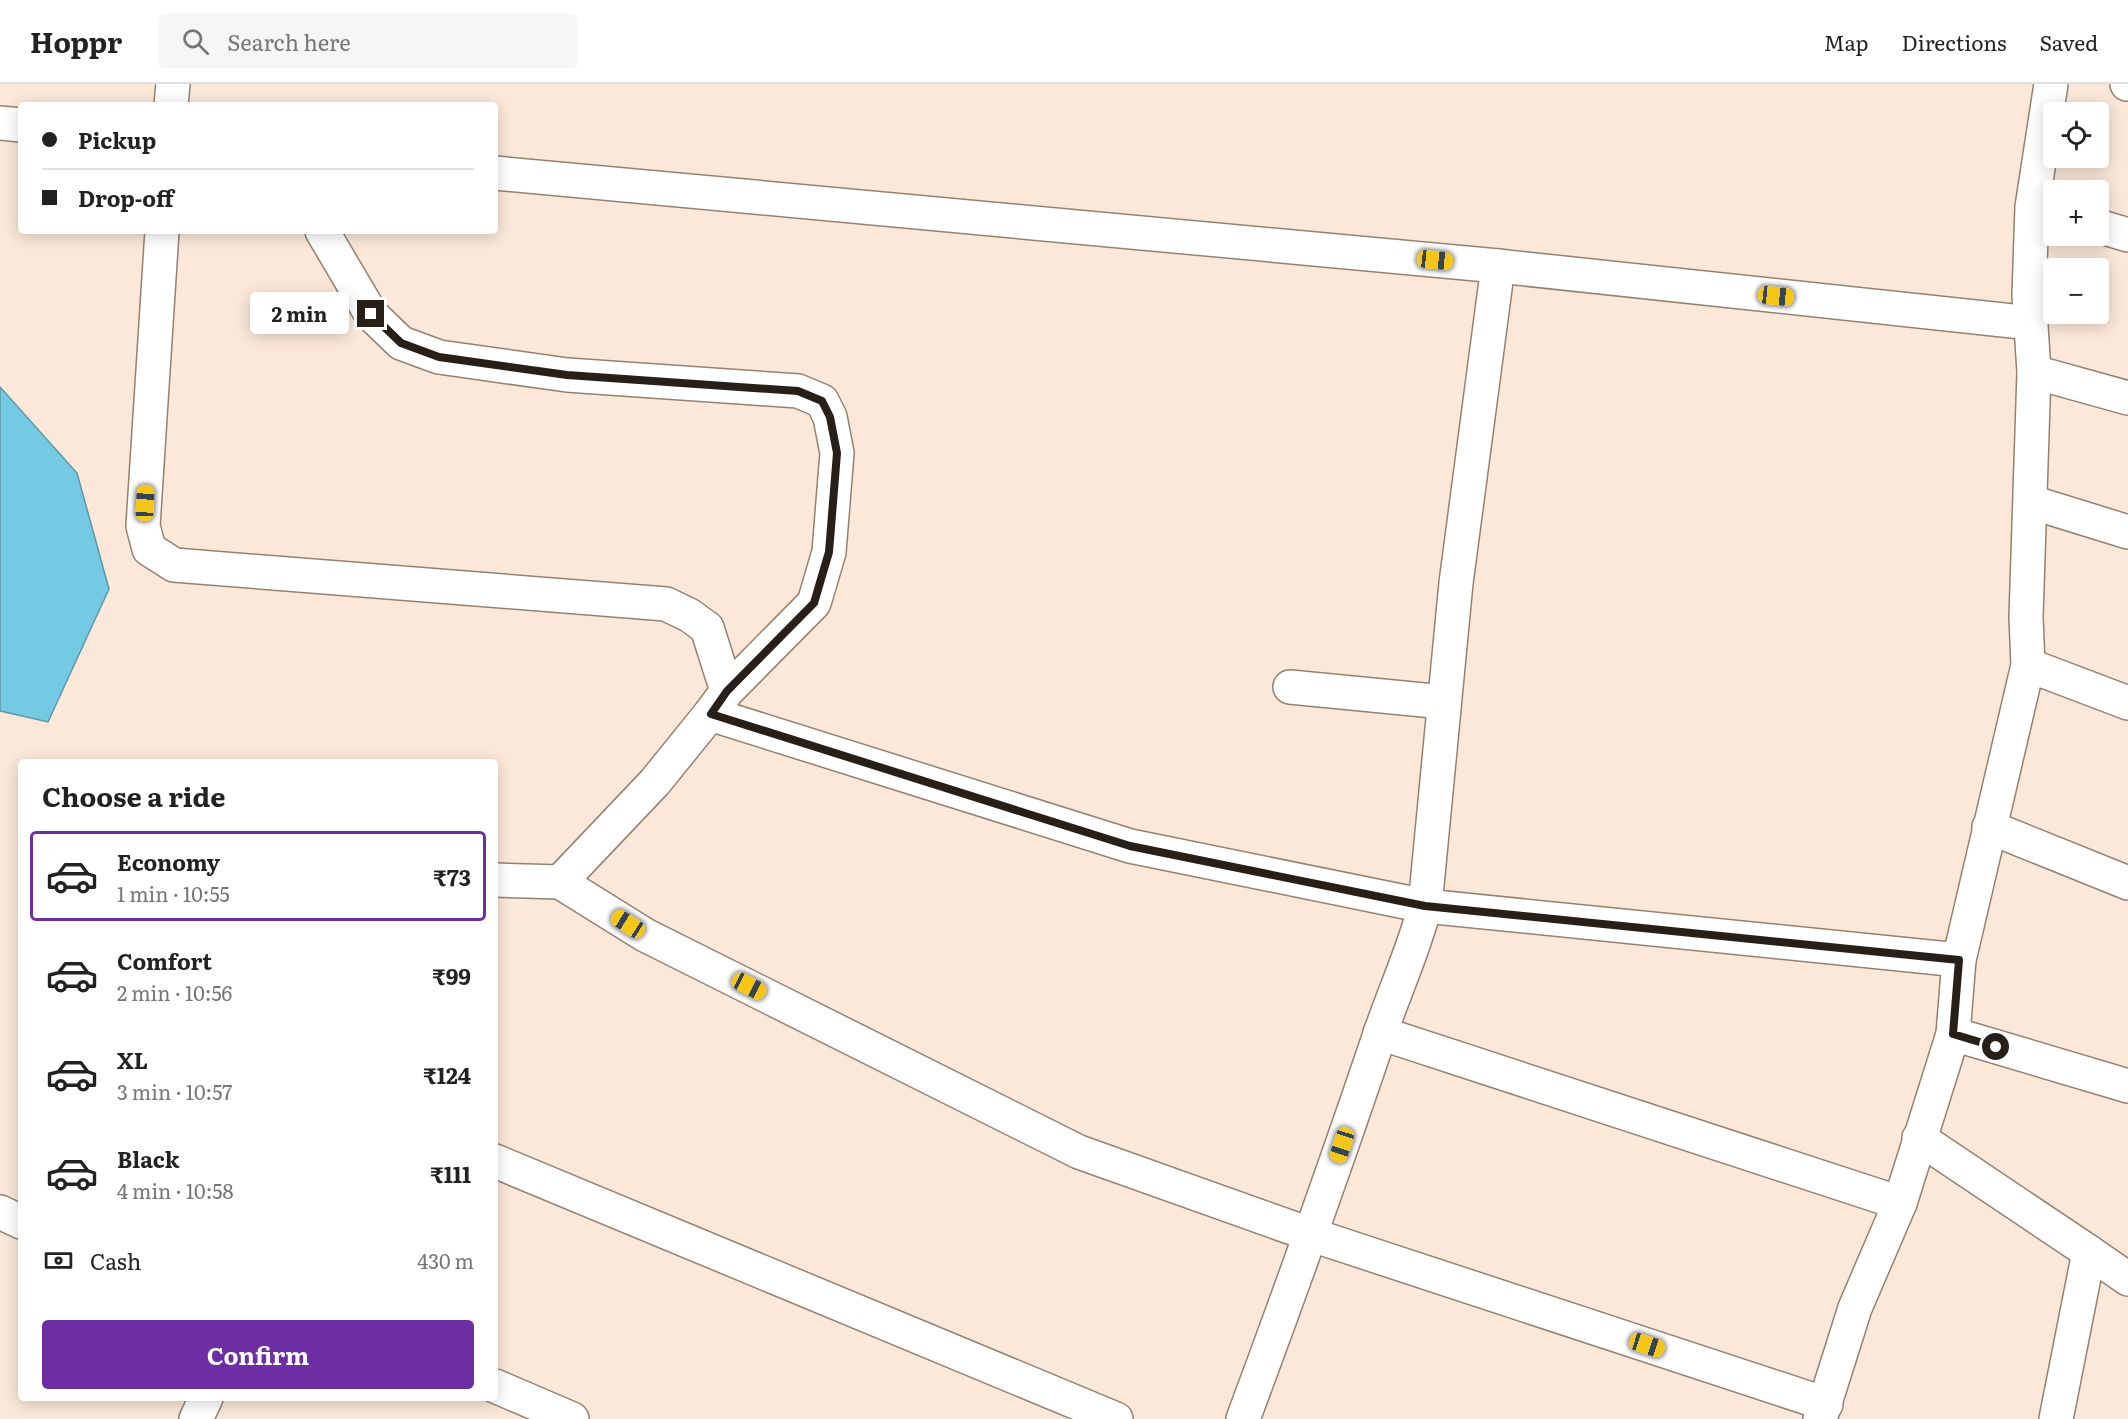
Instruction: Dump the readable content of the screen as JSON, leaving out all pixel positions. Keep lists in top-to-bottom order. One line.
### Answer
{"page":{"header":"Hoppr","search":"Search here","nav":["Map","Directions","Saved"],"map_buttons":["+","−"],"banner":["Pickup","Drop-off"],"bubble":"2 min","heading":"Choose a ride","list":[{"name":"Economy","note":"1 min · 10:55","value":"₹73"},{"name":"Comfort","note":"2 min · 10:56","value":"₹99"},{"name":"XL","note":"3 min · 10:57","value":"₹124"},{"name":"Black","note":"4 min · 10:58","value":"₹111"}],"pay":["Cash","430 m"],"buttons":"Confirm"}}
